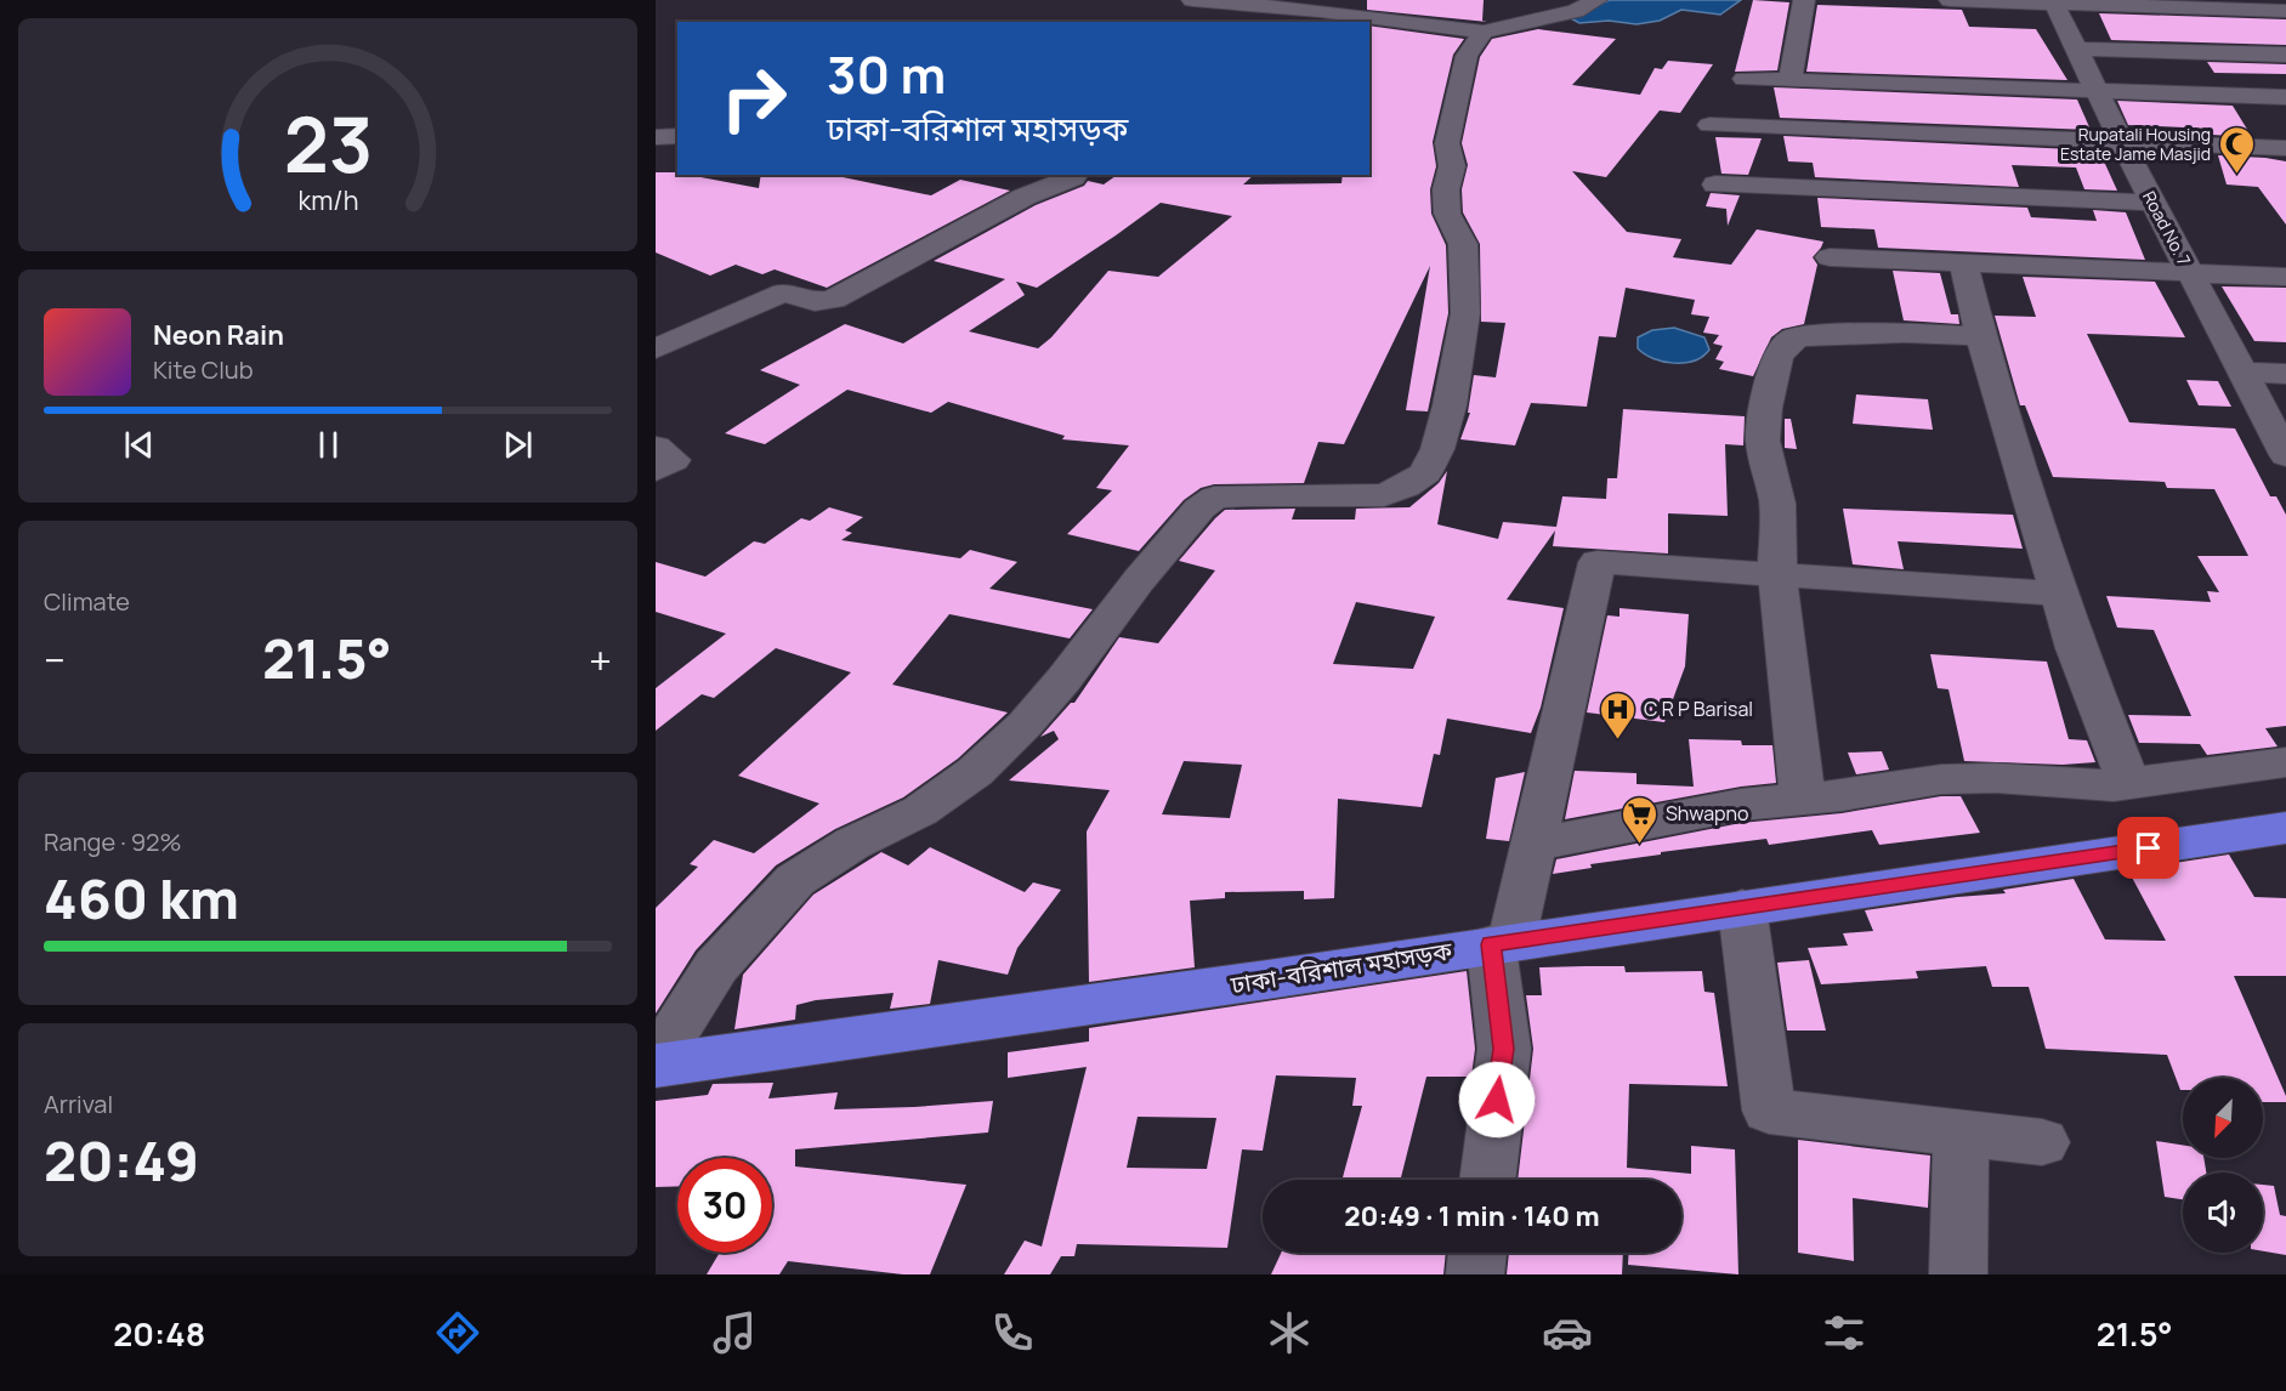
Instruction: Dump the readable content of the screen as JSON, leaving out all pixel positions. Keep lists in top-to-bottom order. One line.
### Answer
{"streets":{"highway":["ঢাকা-বরিশাল মহাসড়ক"],"street":["Road No. 7"]},"places":{"mosque":["Rupatali Housing Estate Jame Masjid"],"hospital":["C R P Barisal"],"supermarket":["Shwapno"]},"north":"bottom left","page":{"turn":["30 m","ঢাকা-বরিশাল মহাসড়ক"],"song":["Neon Rain","Kite Club"],"tile":["Climate",["Range · 92%","460 km"],["Arrival","20:49"]],"heat":["−","21.5°","+"],"limit":"30","trip":"20:49 · 1 min · 140 m","tabs":["20:48","21.5°"],"gauge":["23","km/h"]}}
